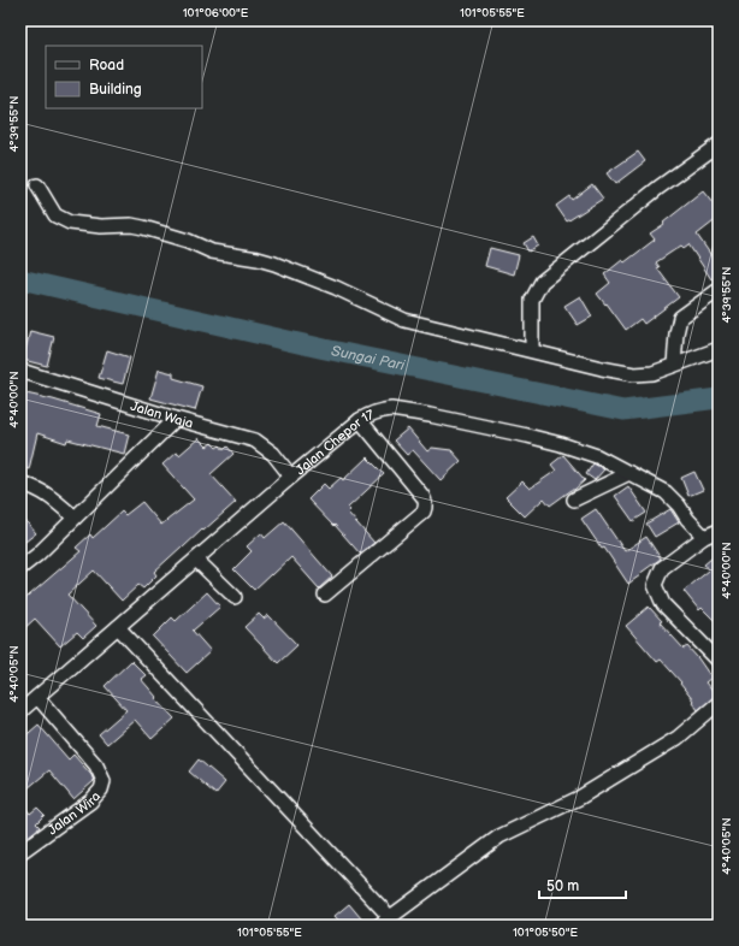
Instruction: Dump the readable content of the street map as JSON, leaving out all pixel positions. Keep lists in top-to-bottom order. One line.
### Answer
{"streets":{"street":["Jalan Waja","Jalan Chepor 17","Jalan Wira"]},"crossings":[["Jalan Waja","Jalan Chepor 17"],["Jalan Chepor 17","Jalan Wira"]],"water":["Sungai Pari"],"legend":["Road","Building"],"scale_bar":"50 m","coordinates":["101°06'00\"E","101°05'55\"E","4°39'55\"N","4°40'00\"N","4°40'05\"N","101°05'50\"E"]}
